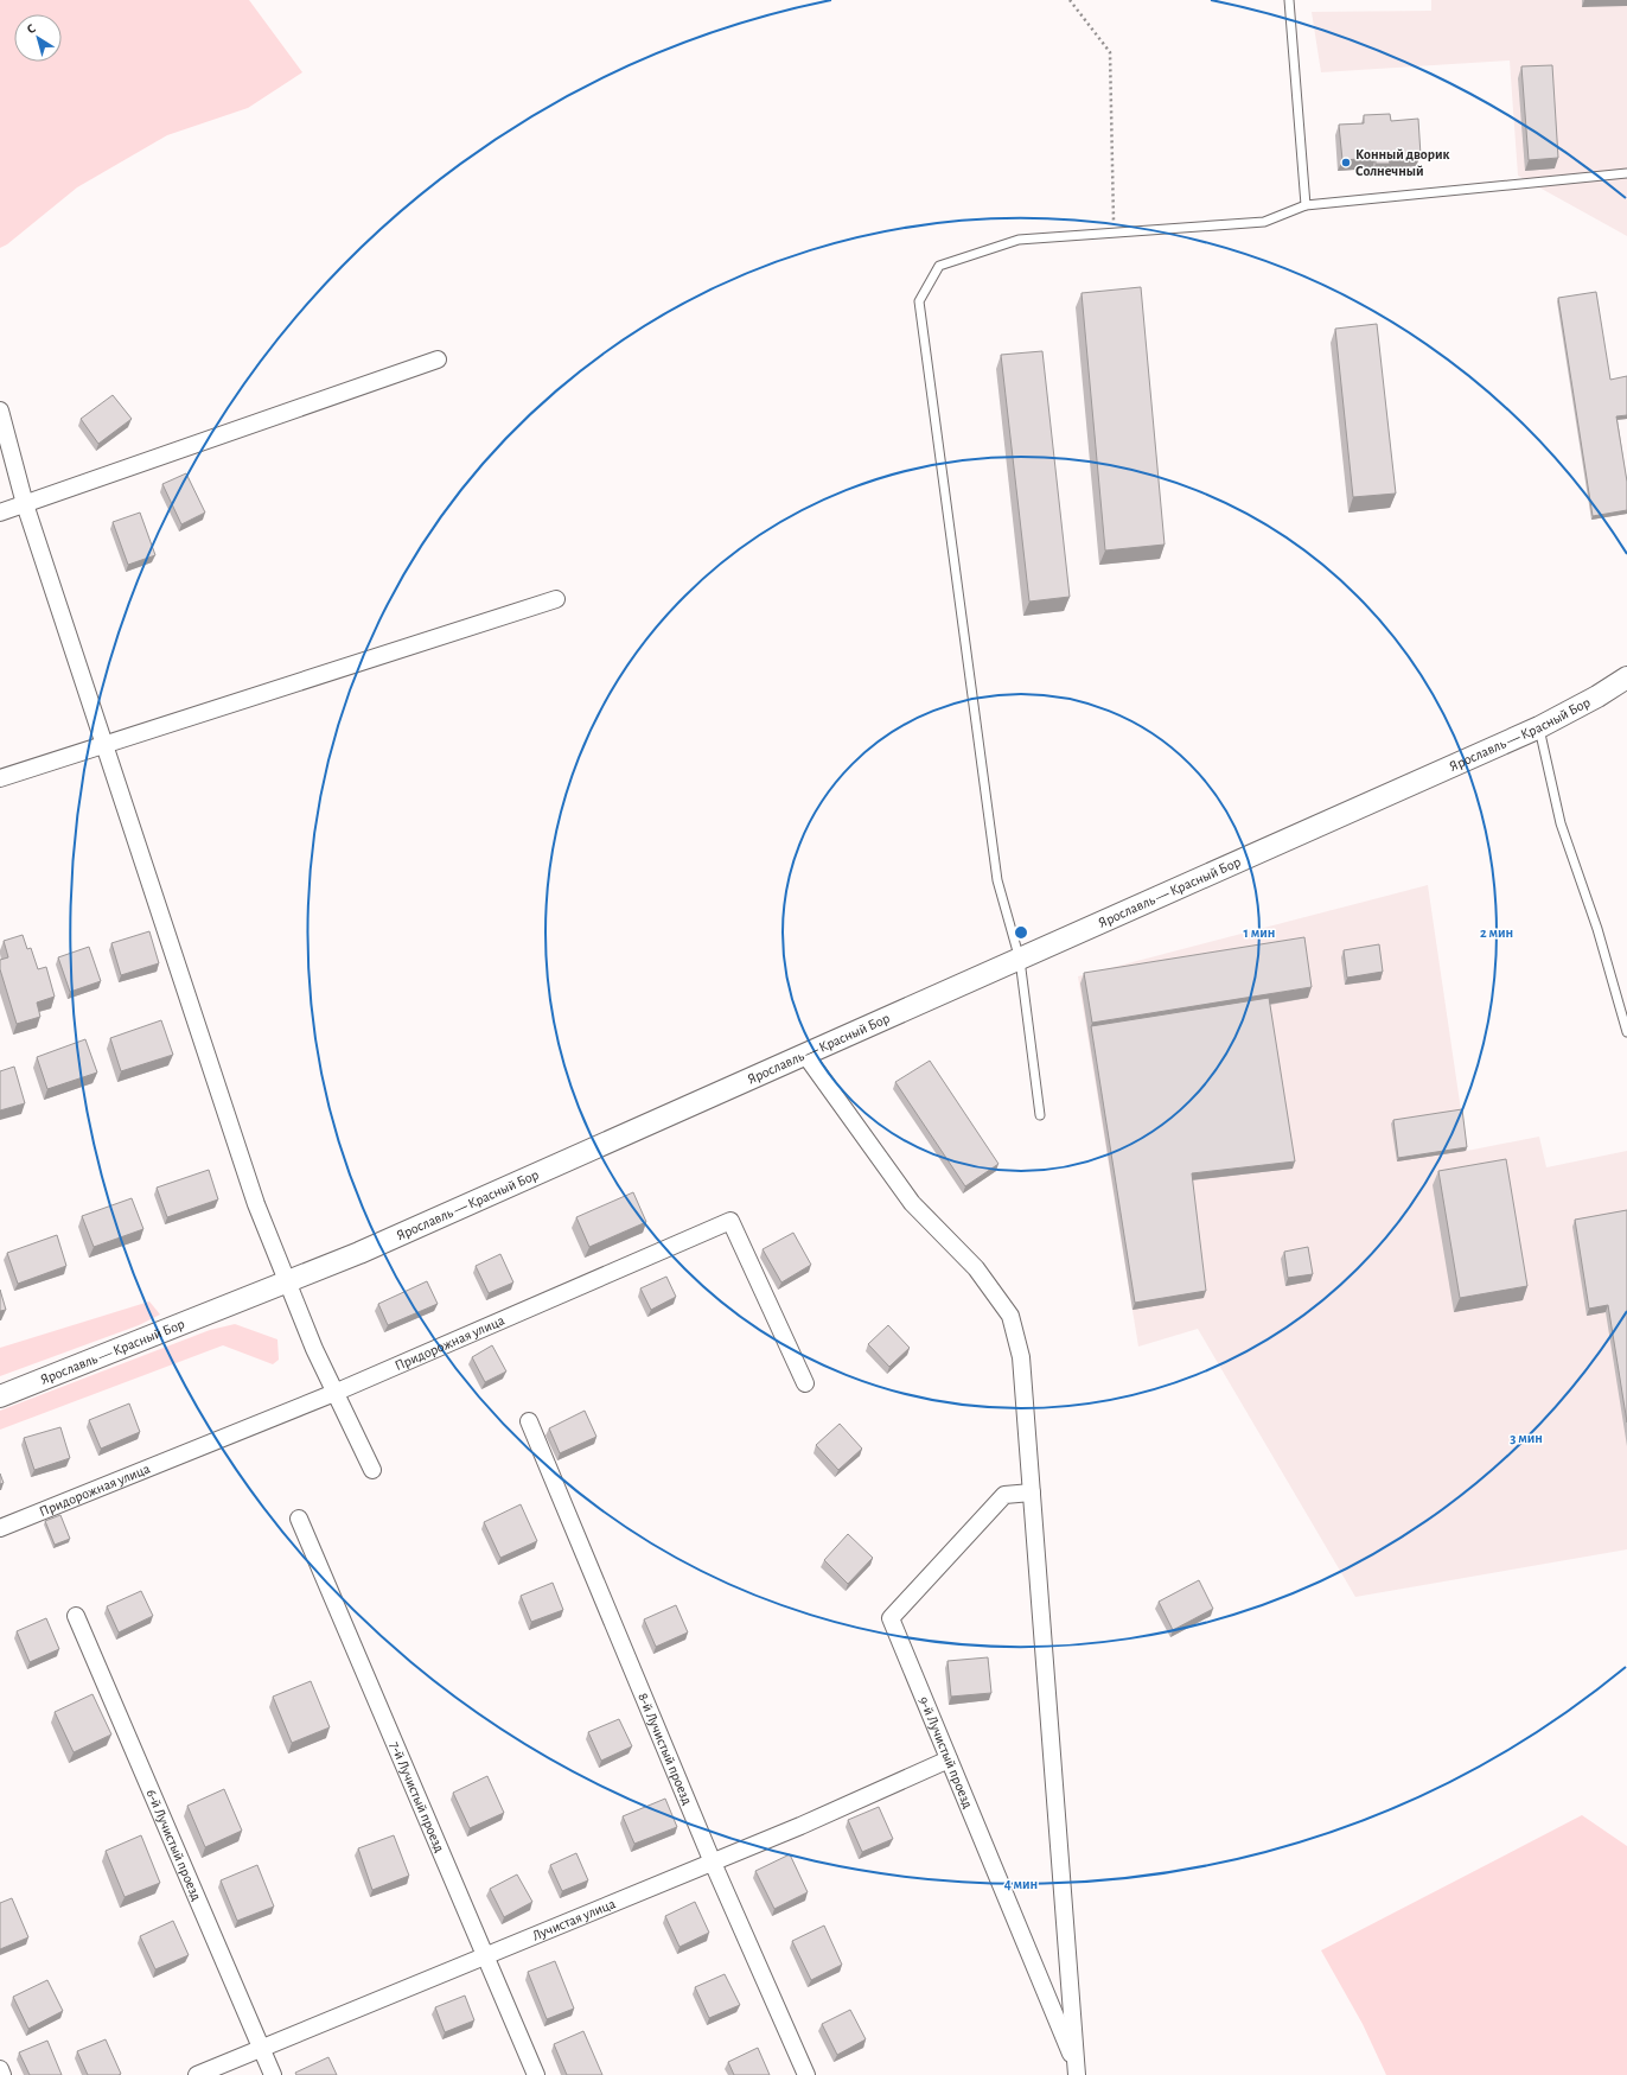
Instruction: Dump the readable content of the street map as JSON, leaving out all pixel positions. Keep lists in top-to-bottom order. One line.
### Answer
{"streets":{"street":["Ярославль — Красный Бор","Придорожная улица","8-й Лучистый проезд","9-й Лучистый проезд","7-й Лучистый проезд","6-й Лучистый проезд","Лучистая улица"]},"crossings":[["8-й Лучистый проезд","Лучистая улица"],["9-й Лучистый проезд","Лучистая улица"],["7-й Лучистый проезд","Лучистая улица"],["6-й Лучистый проезд","Лучистая улица"]],"places":["Конный дворик Солнечный"],"north":"top left","rings":["1 мин","2 мин","3 мин","4 мин"]}
